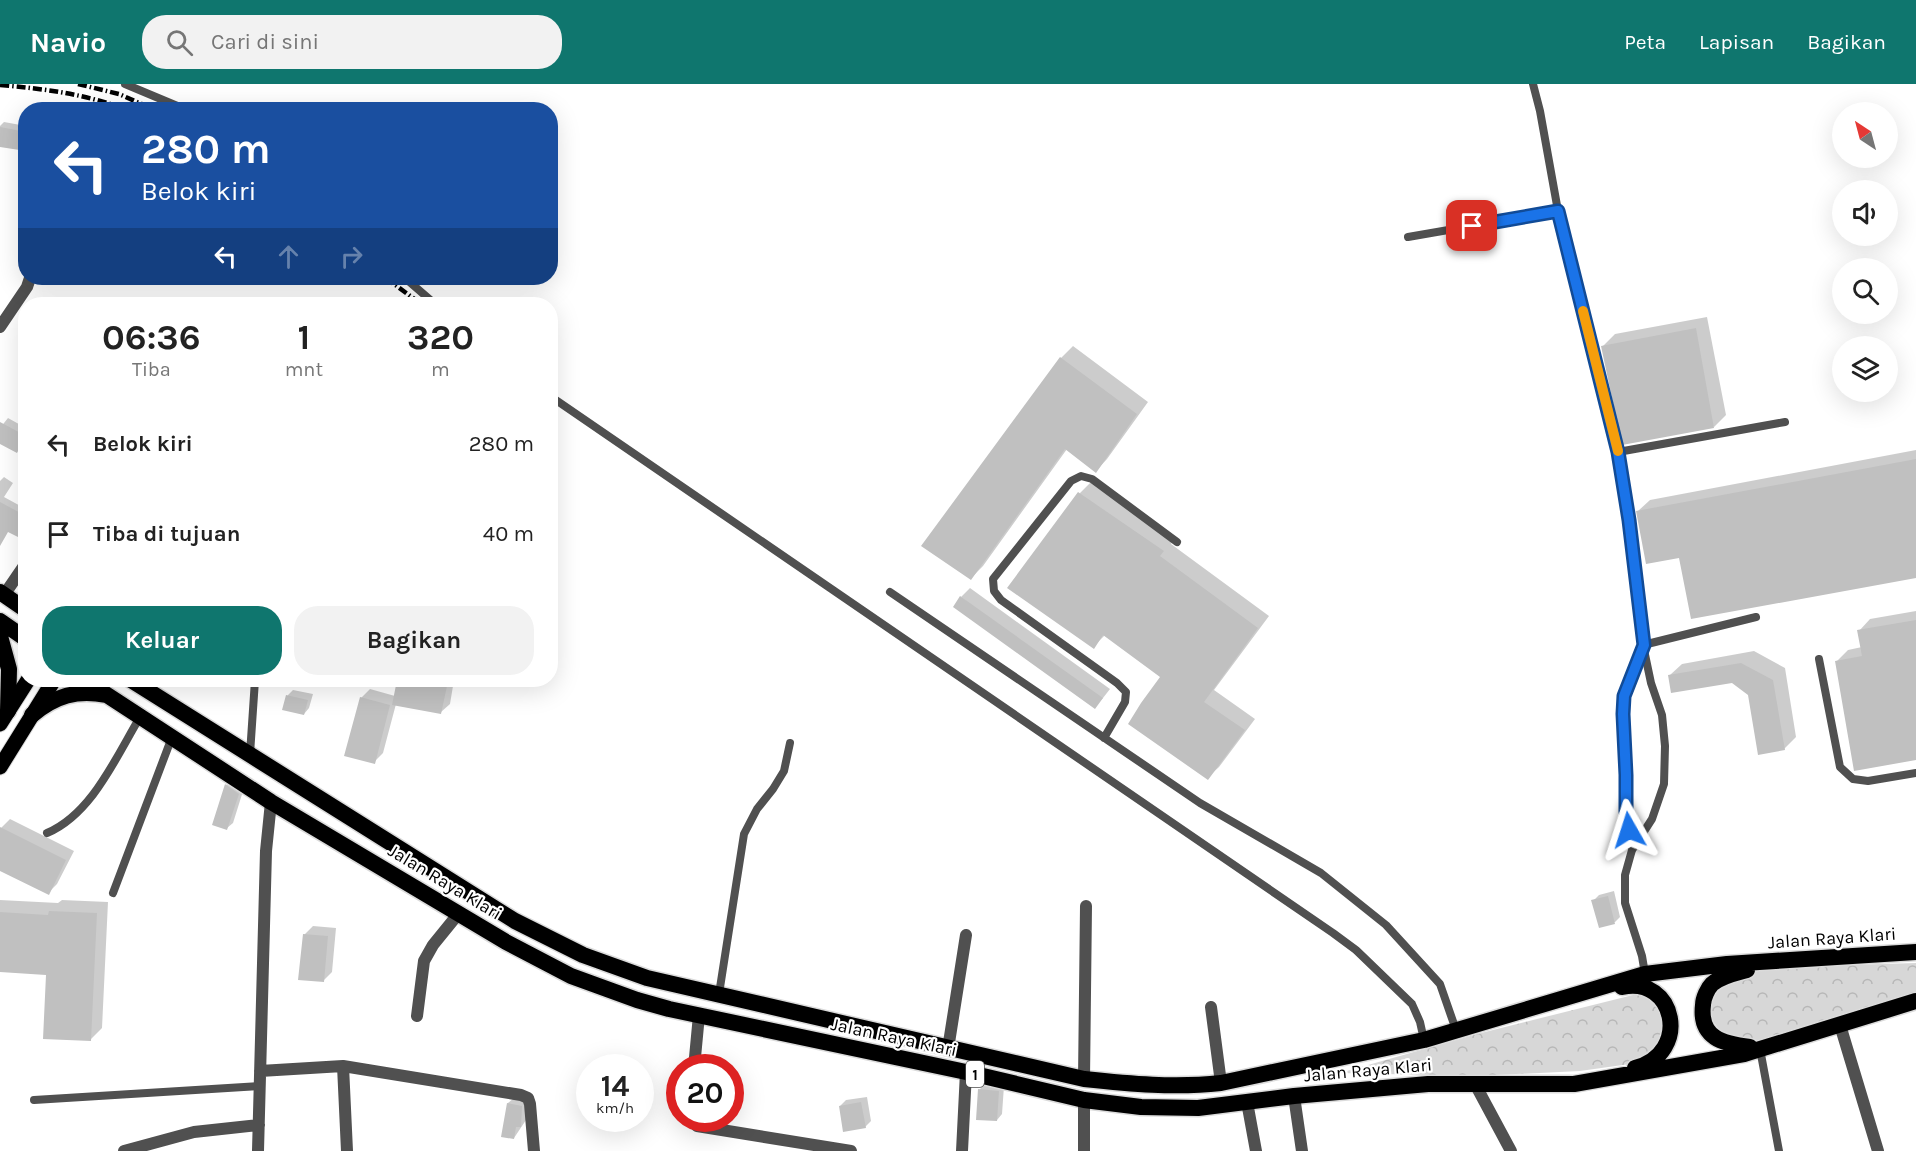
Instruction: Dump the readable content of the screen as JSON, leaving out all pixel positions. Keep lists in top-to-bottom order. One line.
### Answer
{"streets":{"highway":["Jalan Raya Klari","1"]},"north":"top left","page":{"header":"Navio","search":"Cari di sini","nav":["Peta","Lapisan","Bagikan"],"turn":["280 m","Belok kiri"],"eta":["06:36","Tiba","1","mnt","320","m"],"list":[{"name":"Belok kiri","value":"280 m"},{"name":"Tiba di tujuan","value":"40 m"}],"buttons":["Keluar","Bagikan"],"speed":"14 km/h","limit":"20"}}
